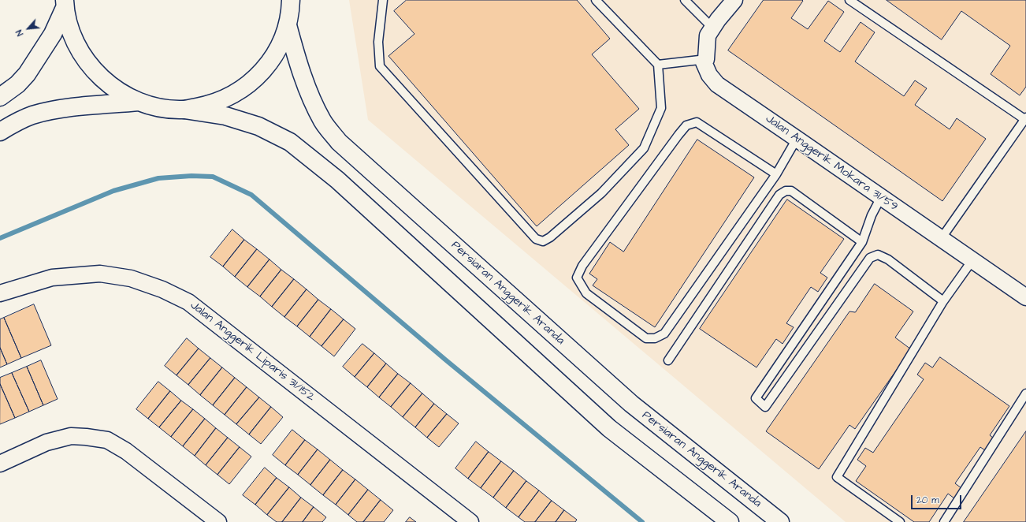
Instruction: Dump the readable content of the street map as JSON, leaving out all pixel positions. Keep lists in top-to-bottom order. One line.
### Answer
{"streets":{"main road":["Persiaran Anggerik Aranda"],"street":["Jalan Anggerik Mokara 31/59","Jalan Anggerik Liparis 31/152"]},"scale_bar":"20 m","north":"bottom left"}
